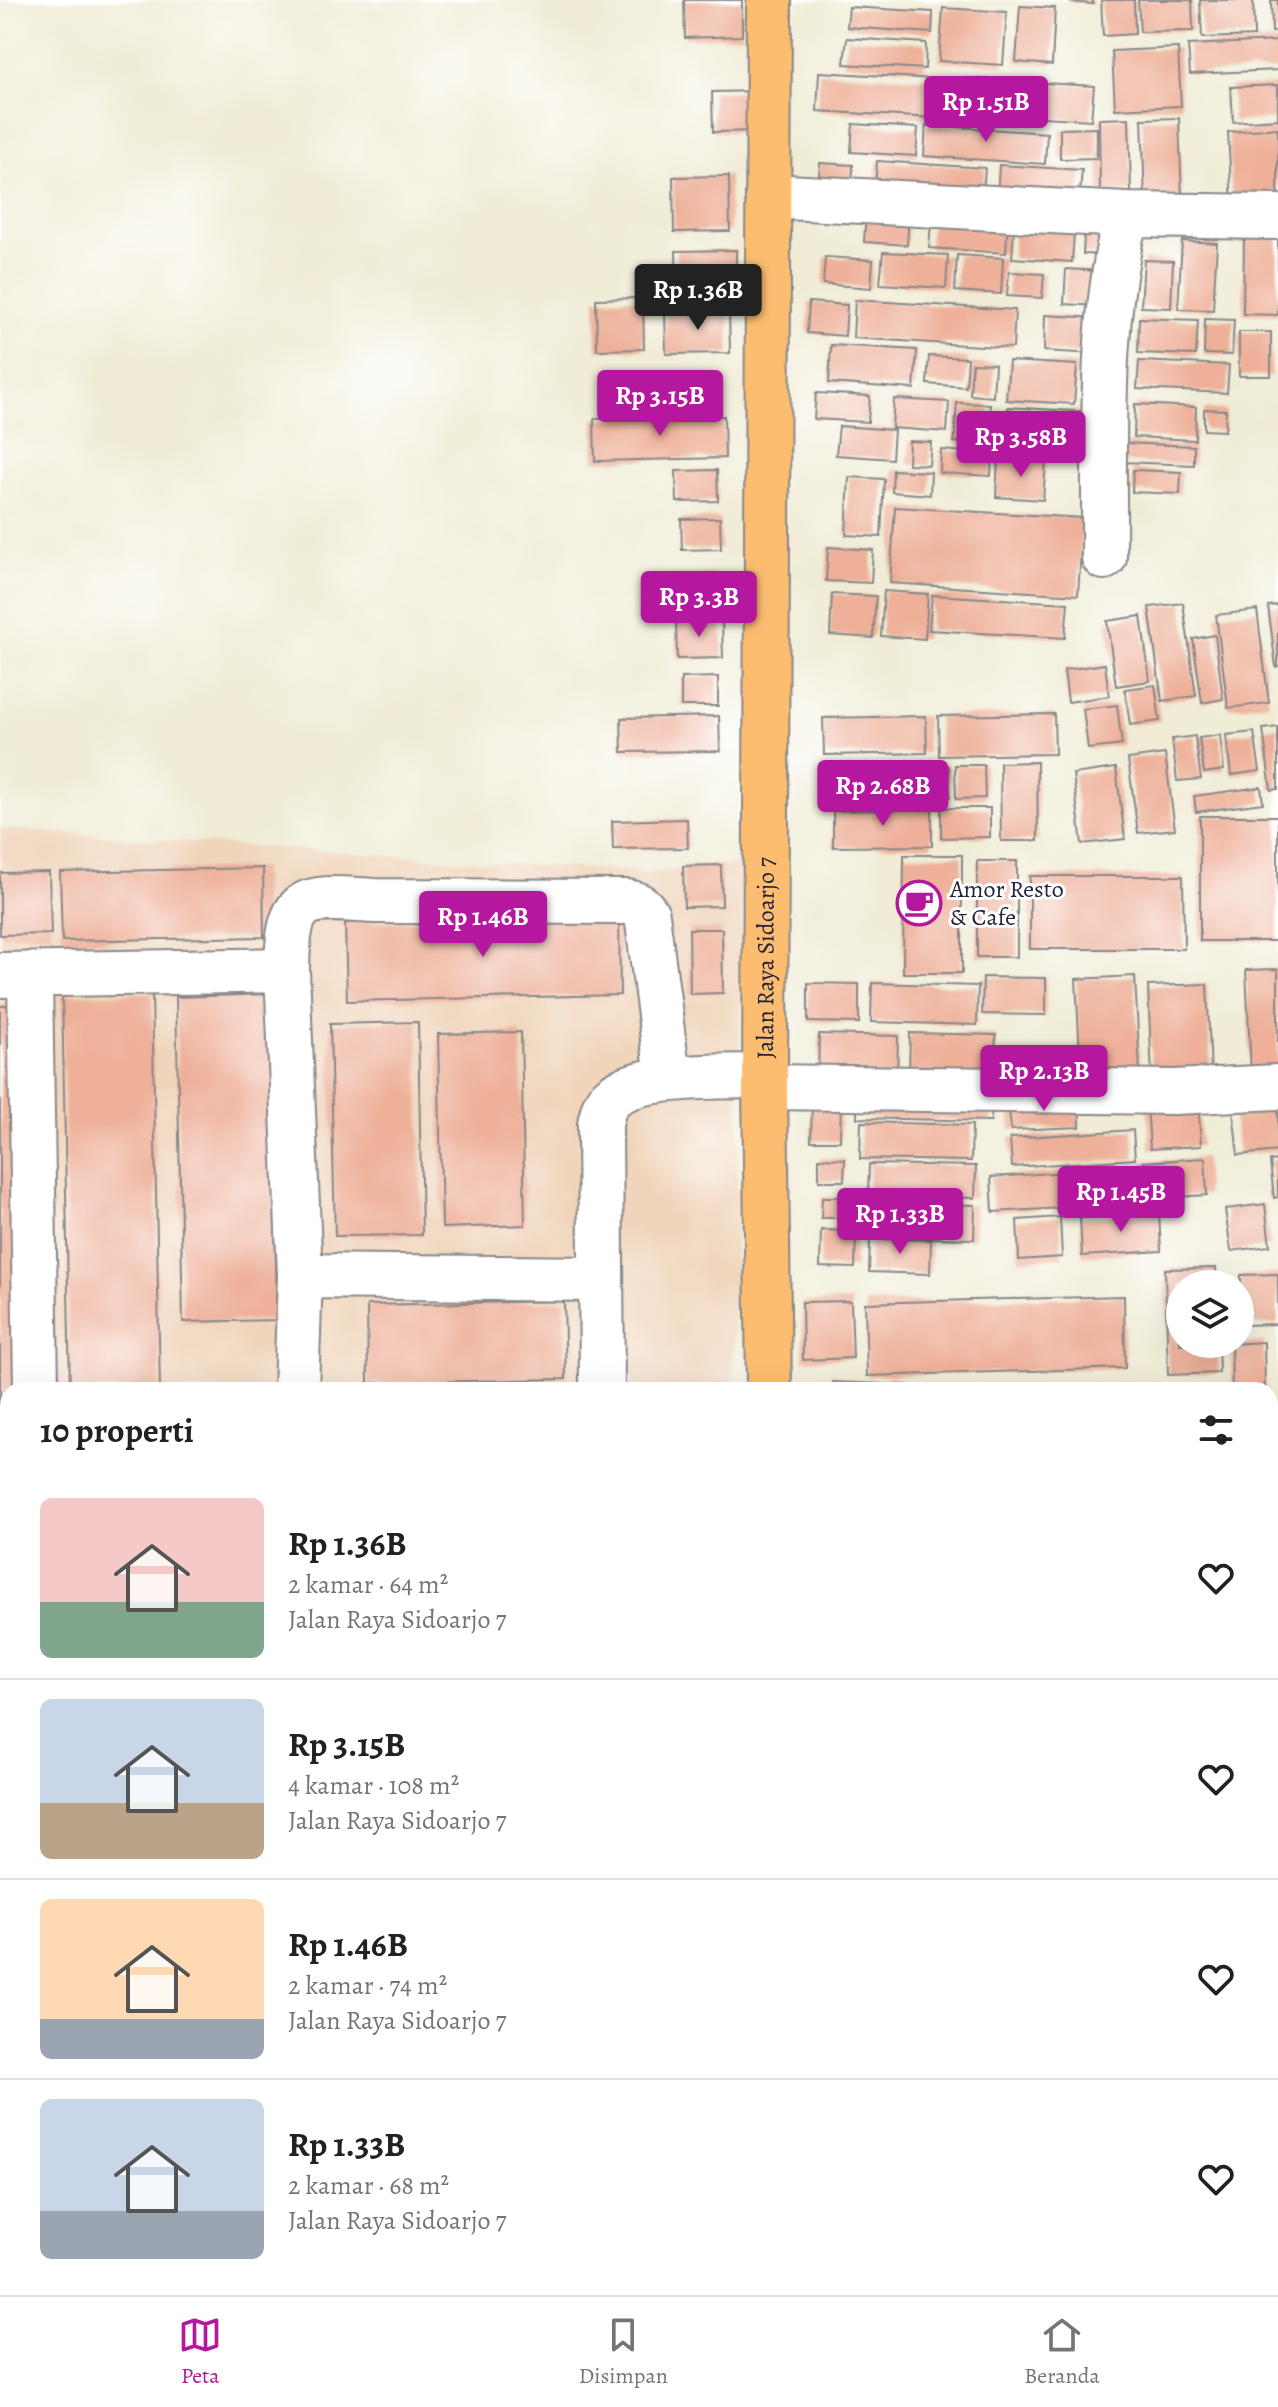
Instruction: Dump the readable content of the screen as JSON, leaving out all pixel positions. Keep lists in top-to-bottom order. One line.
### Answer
{"streets":{"main road":["Jalan Raya Sidoarjo 7"]},"places":{"cafe":["Amor Resto & Cafe"]},"page":{"price":["Rp 1.51B","Rp 1.36B","Rp 3.15B","Rp 3.58B","Rp 3.3B","Rp 2.68B","Rp 1.46B","Rp 2.13B","Rp 1.45B","Rp 1.33B"],"heading":"10 properti","list":[{"name":"Rp 1.36B","note":"2 kamar · 64 m² · Jalan Raya Sidoarjo 7"},{"name":"Rp 3.15B","note":"4 kamar · 108 m² · Jalan Raya Sidoarjo 7"},{"name":"Rp 1.46B","note":"2 kamar · 74 m² · Jalan Raya Sidoarjo 7"},{"name":"Rp 1.33B","note":"2 kamar · 68 m² · Jalan Raya Sidoarjo 7"}],"tabs":["Peta","Disimpan","Beranda"]}}
